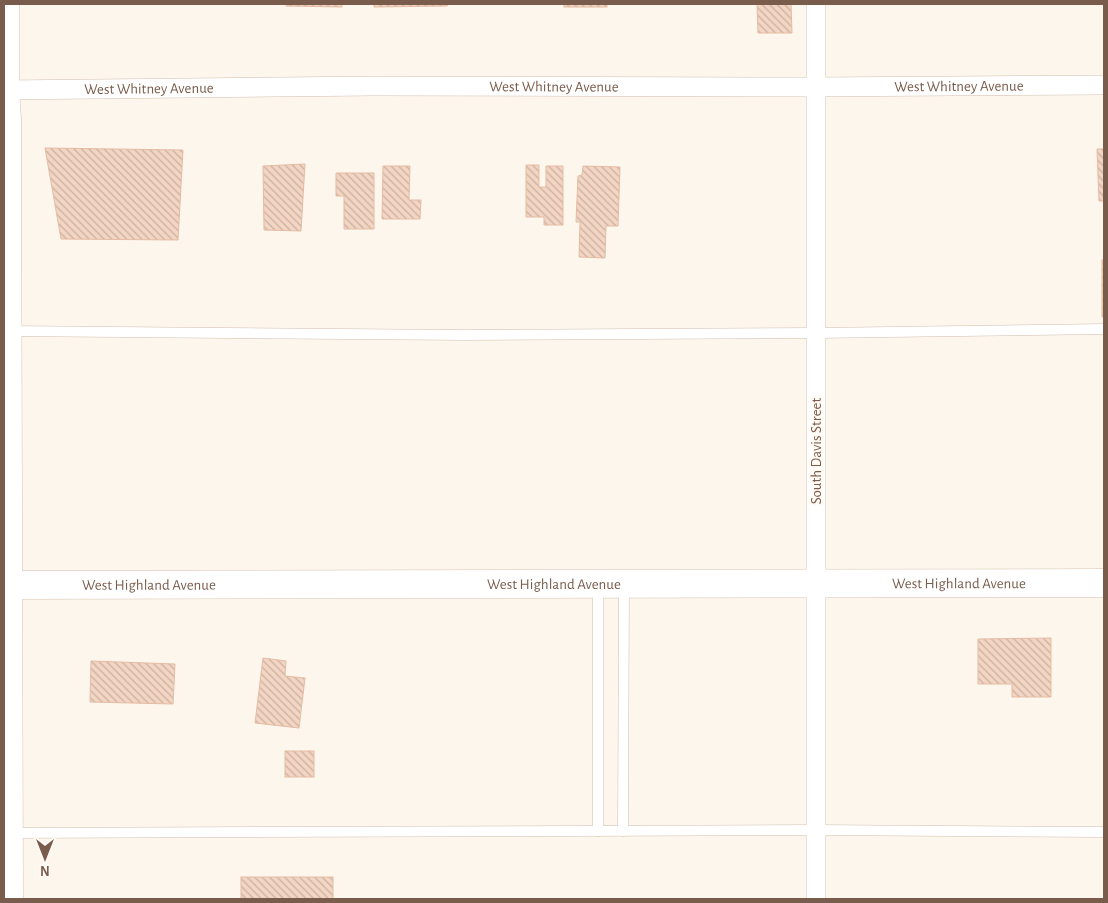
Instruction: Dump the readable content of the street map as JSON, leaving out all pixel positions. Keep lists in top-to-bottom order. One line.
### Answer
{"streets":{"street":["West Whitney Avenue","South Davis Street","West Highland Avenue"]},"crossings":[["West Whitney Avenue","South Davis Street"],["South Davis Street","West Highland Avenue"]],"north":"bottom"}
